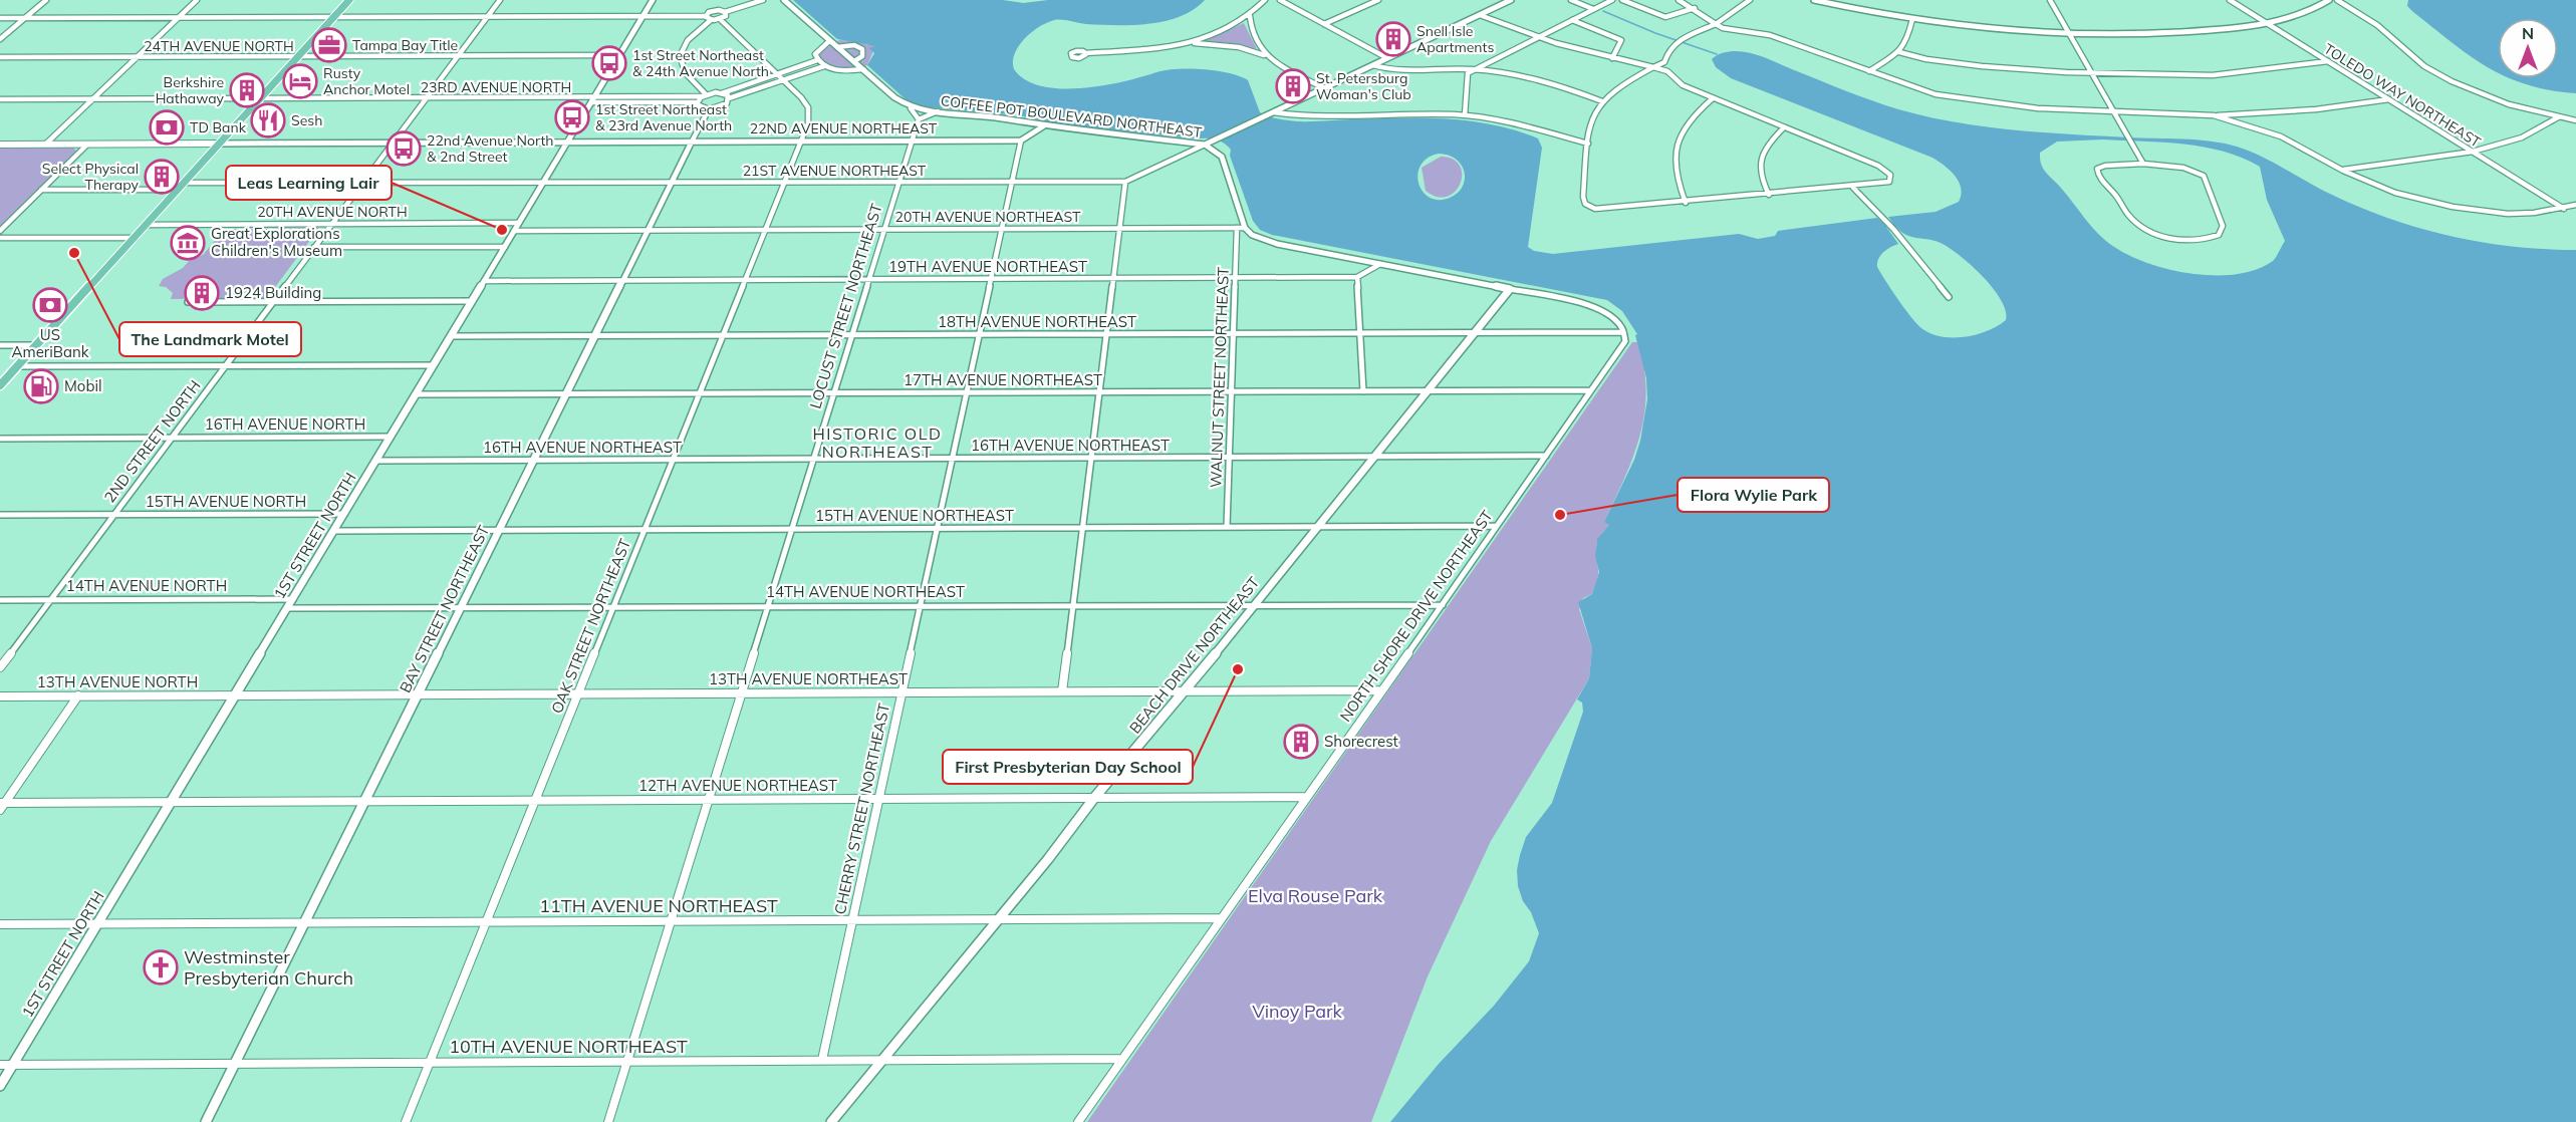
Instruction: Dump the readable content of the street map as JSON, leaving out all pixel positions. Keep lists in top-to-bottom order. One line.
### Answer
{"streets":{"street":["24TH AVENUE NORTH","23RD AVENUE NORTH","TOLEDO WAY NORTHEAST","COFFEE POT BOULEVARD NORTHEAST","22ND AVENUE NORTHEAST","21ST AVENUE NORTHEAST","20TH AVENUE NORTH","20TH AVENUE NORTHEAST","19TH AVENUE NORTHEAST","LOCUST STREET NORTHEAST","18TH AVENUE NORTHEAST","WALNUT STREET NORTHEAST","17TH AVENUE NORTHEAST","16TH AVENUE NORTH","2ND STREET NORTH","16TH AVENUE NORTHEAST","15TH AVENUE NORTH","15TH AVENUE NORTHEAST","1ST STREET NORTH","14TH AVENUE NORTH","14TH AVENUE NORTHEAST","BAY STREET NORTHEAST","NORTH SHORE DRIVE NORTHEAST","OAK STREET NORTHEAST","BEACH DRIVE NORTHEAST","13TH AVENUE NORTHEAST","13TH AVENUE NORTH","12TH AVENUE NORTHEAST","CHERRY STREET NORTHEAST","11TH AVENUE NORTHEAST","10TH AVENUE NORTHEAST"]},"crossings":[["24TH AVENUE NORTH","2ND STREET NORTH"],["24TH AVENUE NORTH","1ST STREET NORTH"],["23RD AVENUE NORTH","2ND STREET NORTH"],["23RD AVENUE NORTH","1ST STREET NORTH"],["COFFEE POT BOULEVARD NORTHEAST","20TH AVENUE NORTHEAST"],["22ND AVENUE NORTHEAST","LOCUST STREET NORTHEAST"],["22ND AVENUE NORTHEAST","2ND STREET NORTH"],["22ND AVENUE NORTHEAST","1ST STREET NORTH"],["22ND AVENUE NORTHEAST","BAY STREET NORTHEAST"],["22ND AVENUE NORTHEAST","OAK STREET NORTHEAST"],["22ND AVENUE NORTHEAST","CHERRY STREET NORTHEAST"],["21ST AVENUE NORTHEAST","LOCUST STREET NORTHEAST"],["21ST AVENUE NORTHEAST","2ND STREET NORTH"],["21ST AVENUE NORTHEAST","1ST STREET NORTH"],["21ST AVENUE NORTHEAST","BAY STREET NORTHEAST"],["21ST AVENUE NORTHEAST","OAK STREET NORTHEAST"],["21ST AVENUE NORTHEAST","CHERRY STREET NORTHEAST"],["20TH AVENUE NORTH","20TH AVENUE NORTHEAST"],["20TH AVENUE NORTH","2ND STREET NORTH"],["20TH AVENUE NORTH","1ST STREET NORTH"],["20TH AVENUE NORTHEAST","LOCUST STREET NORTHEAST"],["20TH AVENUE NORTHEAST","WALNUT STREET NORTHEAST"],["20TH AVENUE NORTHEAST","1ST STREET NORTH"],["20TH AVENUE NORTHEAST","BAY STREET NORTHEAST"],["20TH AVENUE NORTHEAST","OAK STREET NORTHEAST"],["20TH AVENUE NORTHEAST","CHERRY STREET NORTHEAST"],["19TH AVENUE NORTHEAST","LOCUST STREET NORTHEAST"],["19TH AVENUE NORTHEAST","WALNUT STREET NORTHEAST"],["19TH AVENUE NORTHEAST","1ST STREET NORTH"],["19TH AVENUE NORTHEAST","BAY STREET NORTHEAST"],["19TH AVENUE NORTHEAST","OAK STREET NORTHEAST"],["19TH AVENUE NORTHEAST","CHERRY STREET NORTHEAST"],["LOCUST STREET NORTHEAST","18TH AVENUE NORTHEAST"],["LOCUST STREET NORTHEAST","17TH AVENUE NORTHEAST"],["LOCUST STREET NORTHEAST","16TH AVENUE NORTHEAST"],["LOCUST STREET NORTHEAST","15TH AVENUE NORTHEAST"],["LOCUST STREET NORTHEAST","14TH AVENUE NORTHEAST"],["LOCUST STREET NORTHEAST","13TH AVENUE NORTHEAST"],["LOCUST STREET NORTHEAST","12TH AVENUE NORTHEAST"],["LOCUST STREET NORTHEAST","11TH AVENUE NORTHEAST"],["LOCUST STREET NORTHEAST","10TH AVENUE NORTHEAST"],["18TH AVENUE NORTHEAST","WALNUT STREET NORTHEAST"],["18TH AVENUE NORTHEAST","1ST STREET NORTH"],["18TH AVENUE NORTHEAST","BAY STREET NORTHEAST"],["18TH AVENUE NORTHEAST","NORTH SHORE DRIVE NORTHEAST"],["18TH AVENUE NORTHEAST","OAK STREET NORTHEAST"],["18TH AVENUE NORTHEAST","BEACH DRIVE NORTHEAST"],["18TH AVENUE NORTHEAST","CHERRY STREET NORTHEAST"],["WALNUT STREET NORTHEAST","17TH AVENUE NORTHEAST"],["WALNUT STREET NORTHEAST","16TH AVENUE NORTHEAST"],["WALNUT STREET NORTHEAST","15TH AVENUE NORTHEAST"],["17TH AVENUE NORTHEAST","1ST STREET NORTH"],["17TH AVENUE NORTHEAST","BAY STREET NORTHEAST"],["17TH AVENUE NORTHEAST","NORTH SHORE DRIVE NORTHEAST"],["17TH AVENUE NORTHEAST","OAK STREET NORTHEAST"],["17TH AVENUE NORTHEAST","BEACH DRIVE NORTHEAST"],["17TH AVENUE NORTHEAST","CHERRY STREET NORTHEAST"],["16TH AVENUE NORTH","2ND STREET NORTH"],["16TH AVENUE NORTH","1ST STREET NORTH"],["2ND STREET NORTH","15TH AVENUE NORTH"],["2ND STREET NORTH","14TH AVENUE NORTH"],["16TH AVENUE NORTHEAST","1ST STREET NORTH"],["16TH AVENUE NORTHEAST","BAY STREET NORTHEAST"],["16TH AVENUE NORTHEAST","NORTH SHORE DRIVE NORTHEAST"],["16TH AVENUE NORTHEAST","OAK STREET NORTHEAST"],["16TH AVENUE NORTHEAST","BEACH DRIVE NORTHEAST"],["16TH AVENUE NORTHEAST","CHERRY STREET NORTHEAST"],["15TH AVENUE NORTH","1ST STREET NORTH"],["15TH AVENUE NORTHEAST","1ST STREET NORTH"],["15TH AVENUE NORTHEAST","BAY STREET NORTHEAST"],["15TH AVENUE NORTHEAST","NORTH SHORE DRIVE NORTHEAST"],["15TH AVENUE NORTHEAST","OAK STREET NORTHEAST"],["15TH AVENUE NORTHEAST","BEACH DRIVE NORTHEAST"],["15TH AVENUE NORTHEAST","CHERRY STREET NORTHEAST"],["1ST STREET NORTH","14TH AVENUE NORTH"],["1ST STREET NORTH","14TH AVENUE NORTHEAST"],["1ST STREET NORTH","13TH AVENUE NORTHEAST"],["1ST STREET NORTH","13TH AVENUE NORTH"],["1ST STREET NORTH","12TH AVENUE NORTHEAST"],["1ST STREET NORTH","11TH AVENUE NORTHEAST"],["1ST STREET NORTH","10TH AVENUE NORTHEAST"],["14TH AVENUE NORTHEAST","BAY STREET NORTHEAST"],["14TH AVENUE NORTHEAST","NORTH SHORE DRIVE NORTHEAST"],["14TH AVENUE NORTHEAST","OAK STREET NORTHEAST"],["14TH AVENUE NORTHEAST","BEACH DRIVE NORTHEAST"],["14TH AVENUE NORTHEAST","CHERRY STREET NORTHEAST"],["BAY STREET NORTHEAST","13TH AVENUE NORTHEAST"],["BAY STREET NORTHEAST","12TH AVENUE NORTHEAST"],["BAY STREET NORTHEAST","11TH AVENUE NORTHEAST"],["BAY STREET NORTHEAST","10TH AVENUE NORTHEAST"],["NORTH SHORE DRIVE NORTHEAST","13TH AVENUE NORTHEAST"],["NORTH SHORE DRIVE NORTHEAST","12TH AVENUE NORTHEAST"],["NORTH SHORE DRIVE NORTHEAST","11TH AVENUE NORTHEAST"],["NORTH SHORE DRIVE NORTHEAST","10TH AVENUE NORTHEAST"],["OAK STREET NORTHEAST","13TH AVENUE NORTHEAST"],["OAK STREET NORTHEAST","12TH AVENUE NORTHEAST"],["OAK STREET NORTHEAST","11TH AVENUE NORTHEAST"],["OAK STREET NORTHEAST","10TH AVENUE NORTHEAST"],["BEACH DRIVE NORTHEAST","13TH AVENUE NORTHEAST"],["BEACH DRIVE NORTHEAST","12TH AVENUE NORTHEAST"],["BEACH DRIVE NORTHEAST","11TH AVENUE NORTHEAST"],["BEACH DRIVE NORTHEAST","10TH AVENUE NORTHEAST"],["13TH AVENUE NORTHEAST","13TH AVENUE NORTH"],["13TH AVENUE NORTHEAST","CHERRY STREET NORTHEAST"],["12TH AVENUE NORTHEAST","CHERRY STREET NORTHEAST"],["CHERRY STREET NORTHEAST","11TH AVENUE NORTHEAST"],["CHERRY STREET NORTHEAST","10TH AVENUE NORTHEAST"]],"districts":["HISTORIC OLD NORTHEAST"],"parks":["Elva Rouse Park","Vinoy Park"],"places":{"building":["Snell Isle Apartments","St. Petersburg Woman's Club","Berkshire Hathaway","Select Physical Therapy","1924 Building","Shorecrest"],"office":["Tampa Bay Title"],"bus stop":["1st Street Northeast & 24th Avenue North","1st Street Northeast & 23rd Avenue North","22nd Avenue North & 2nd Street"],"hotel":["Rusty Anchor Motel"],"restaurant":["Sesh"],"bank":["TD Bank","US AmeriBank"],"other":["Leas Learning Lair","The Landmark Motel","Flora Wylie Park","First Presbyterian Day School"],"museum":["Great Explorations Children's Museum"],"fuel station":["Mobil"],"church":["Westminster Presbyterian Church"]},"north":"top"}
